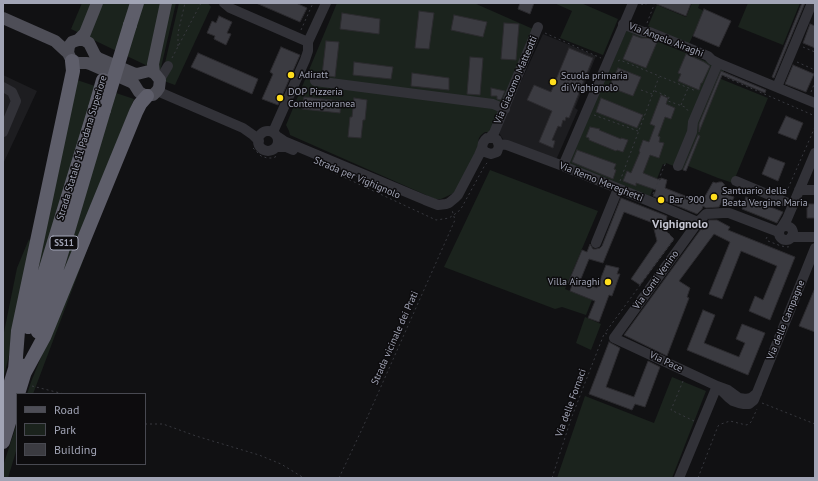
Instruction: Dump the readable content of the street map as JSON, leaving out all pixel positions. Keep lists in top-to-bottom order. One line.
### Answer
{"streets":{"highway":["Strada Statale 11 Padana Superiore","SS11"],"street":["Via Angelo Airaghi","Via Giacomo Matteotti","Strada per Vighignolo","Via Remo Mereghetti","Via Conti Venino","Via delle Campagne","Via Pace"],"path":["Strada vicinale dei Prati","Via delle Fornaci"]},"crossings":[["Via Angelo Airaghi","Via Remo Mereghetti"],["Via Giacomo Matteotti","Via Remo Mereghetti"],["Via Remo Mereghetti","Via Conti Venino"],["Via Conti Venino","Via Pace"],["Via delle Campagne","Via Pace"]],"districts":["Vighignolo"],"places":["Adiratt","Scuola primaria di Vighignolo","DOP Pizzeria Contemporanea","Santuario della Beata Vergine Maria","Bar '900","Villa Airaghi"],"legend":["Road","Park","Building"]}
